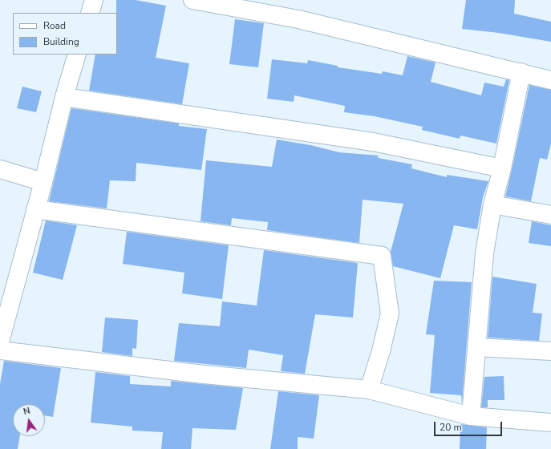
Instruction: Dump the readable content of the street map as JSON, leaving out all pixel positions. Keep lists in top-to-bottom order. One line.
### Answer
{"legend":["Road","Building"],"scale_bar":"20 m","north":"top"}
